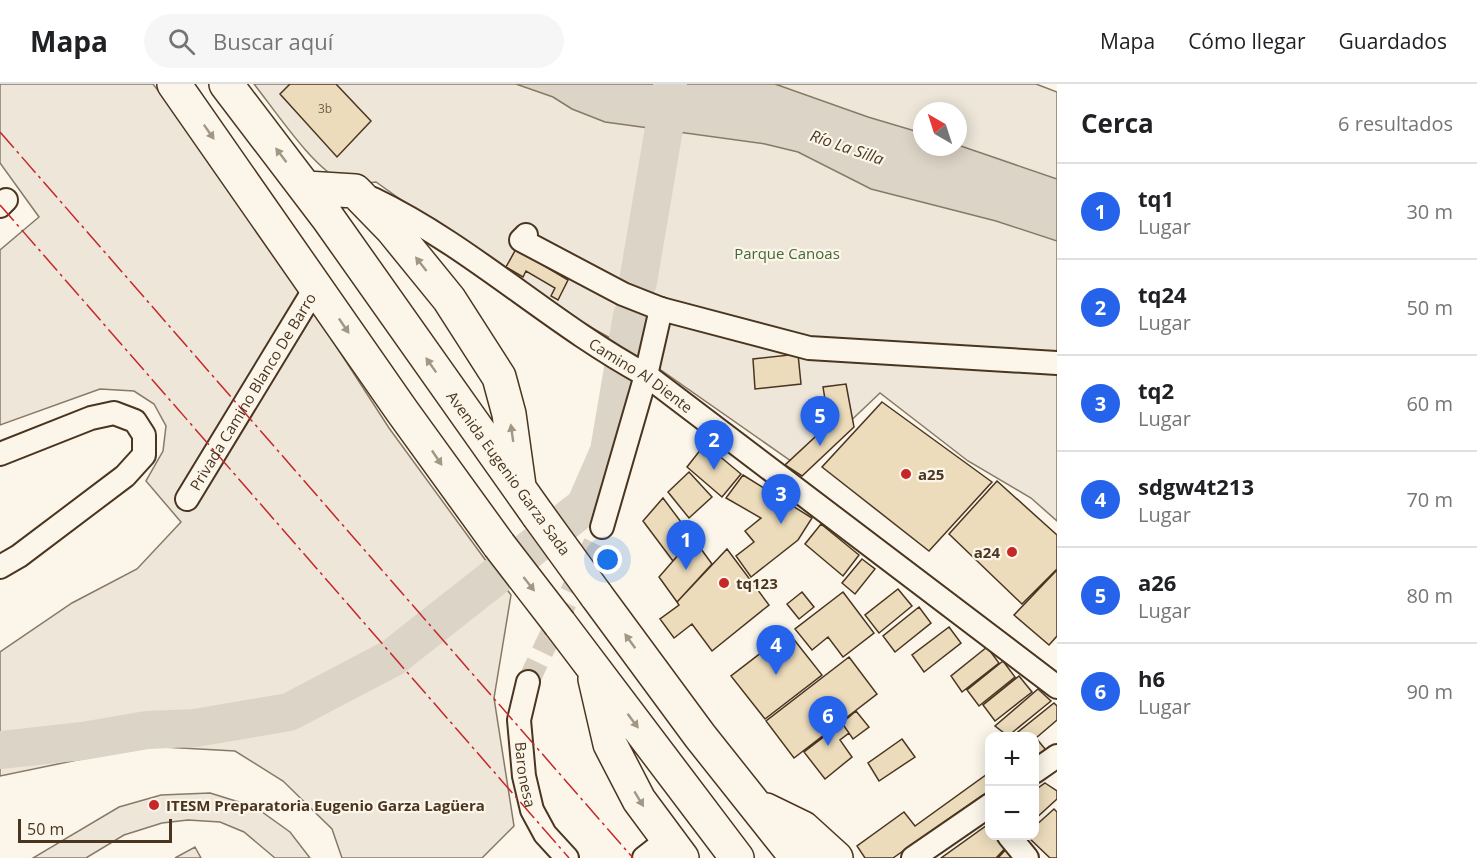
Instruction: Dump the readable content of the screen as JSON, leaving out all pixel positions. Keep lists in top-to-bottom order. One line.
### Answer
{"streets":{"highway":["Avenida Eugenio Garza Sada"],"street":["Camino Al Diente","Privada Camino Blanco De Barro","Baronesa"]},"water":["Río La Silla"],"parks":["Parque Canoas"],"places":["a25","a24","tq123","ITESM Preparatoria Eugenio Garza Lagüera"],"house_numbers":["3b"],"scale_bar":"50 m","north":"top left","page":{"header":"Mapa","search":"Buscar aquí","nav":["Mapa","Cómo llegar","Guardados"],"heading":["Cerca","6 resultados"],"list":[{"mark":"1","name":"tq1","note":"Lugar","value":"30 m"},{"mark":"2","name":"tq24","note":"Lugar","value":"50 m"},{"mark":"3","name":"tq2","note":"Lugar","value":"60 m"},{"mark":"4","name":"sdgw4t213","note":"Lugar","value":"70 m"},{"mark":"5","name":"a26","note":"Lugar","value":"80 m"},{"mark":"6","name":"h6","note":"Lugar","value":"90 m"}],"pins":["5","2","3","1","4","6"],"map_buttons":["+","−"],"scale":"50 m"}}
